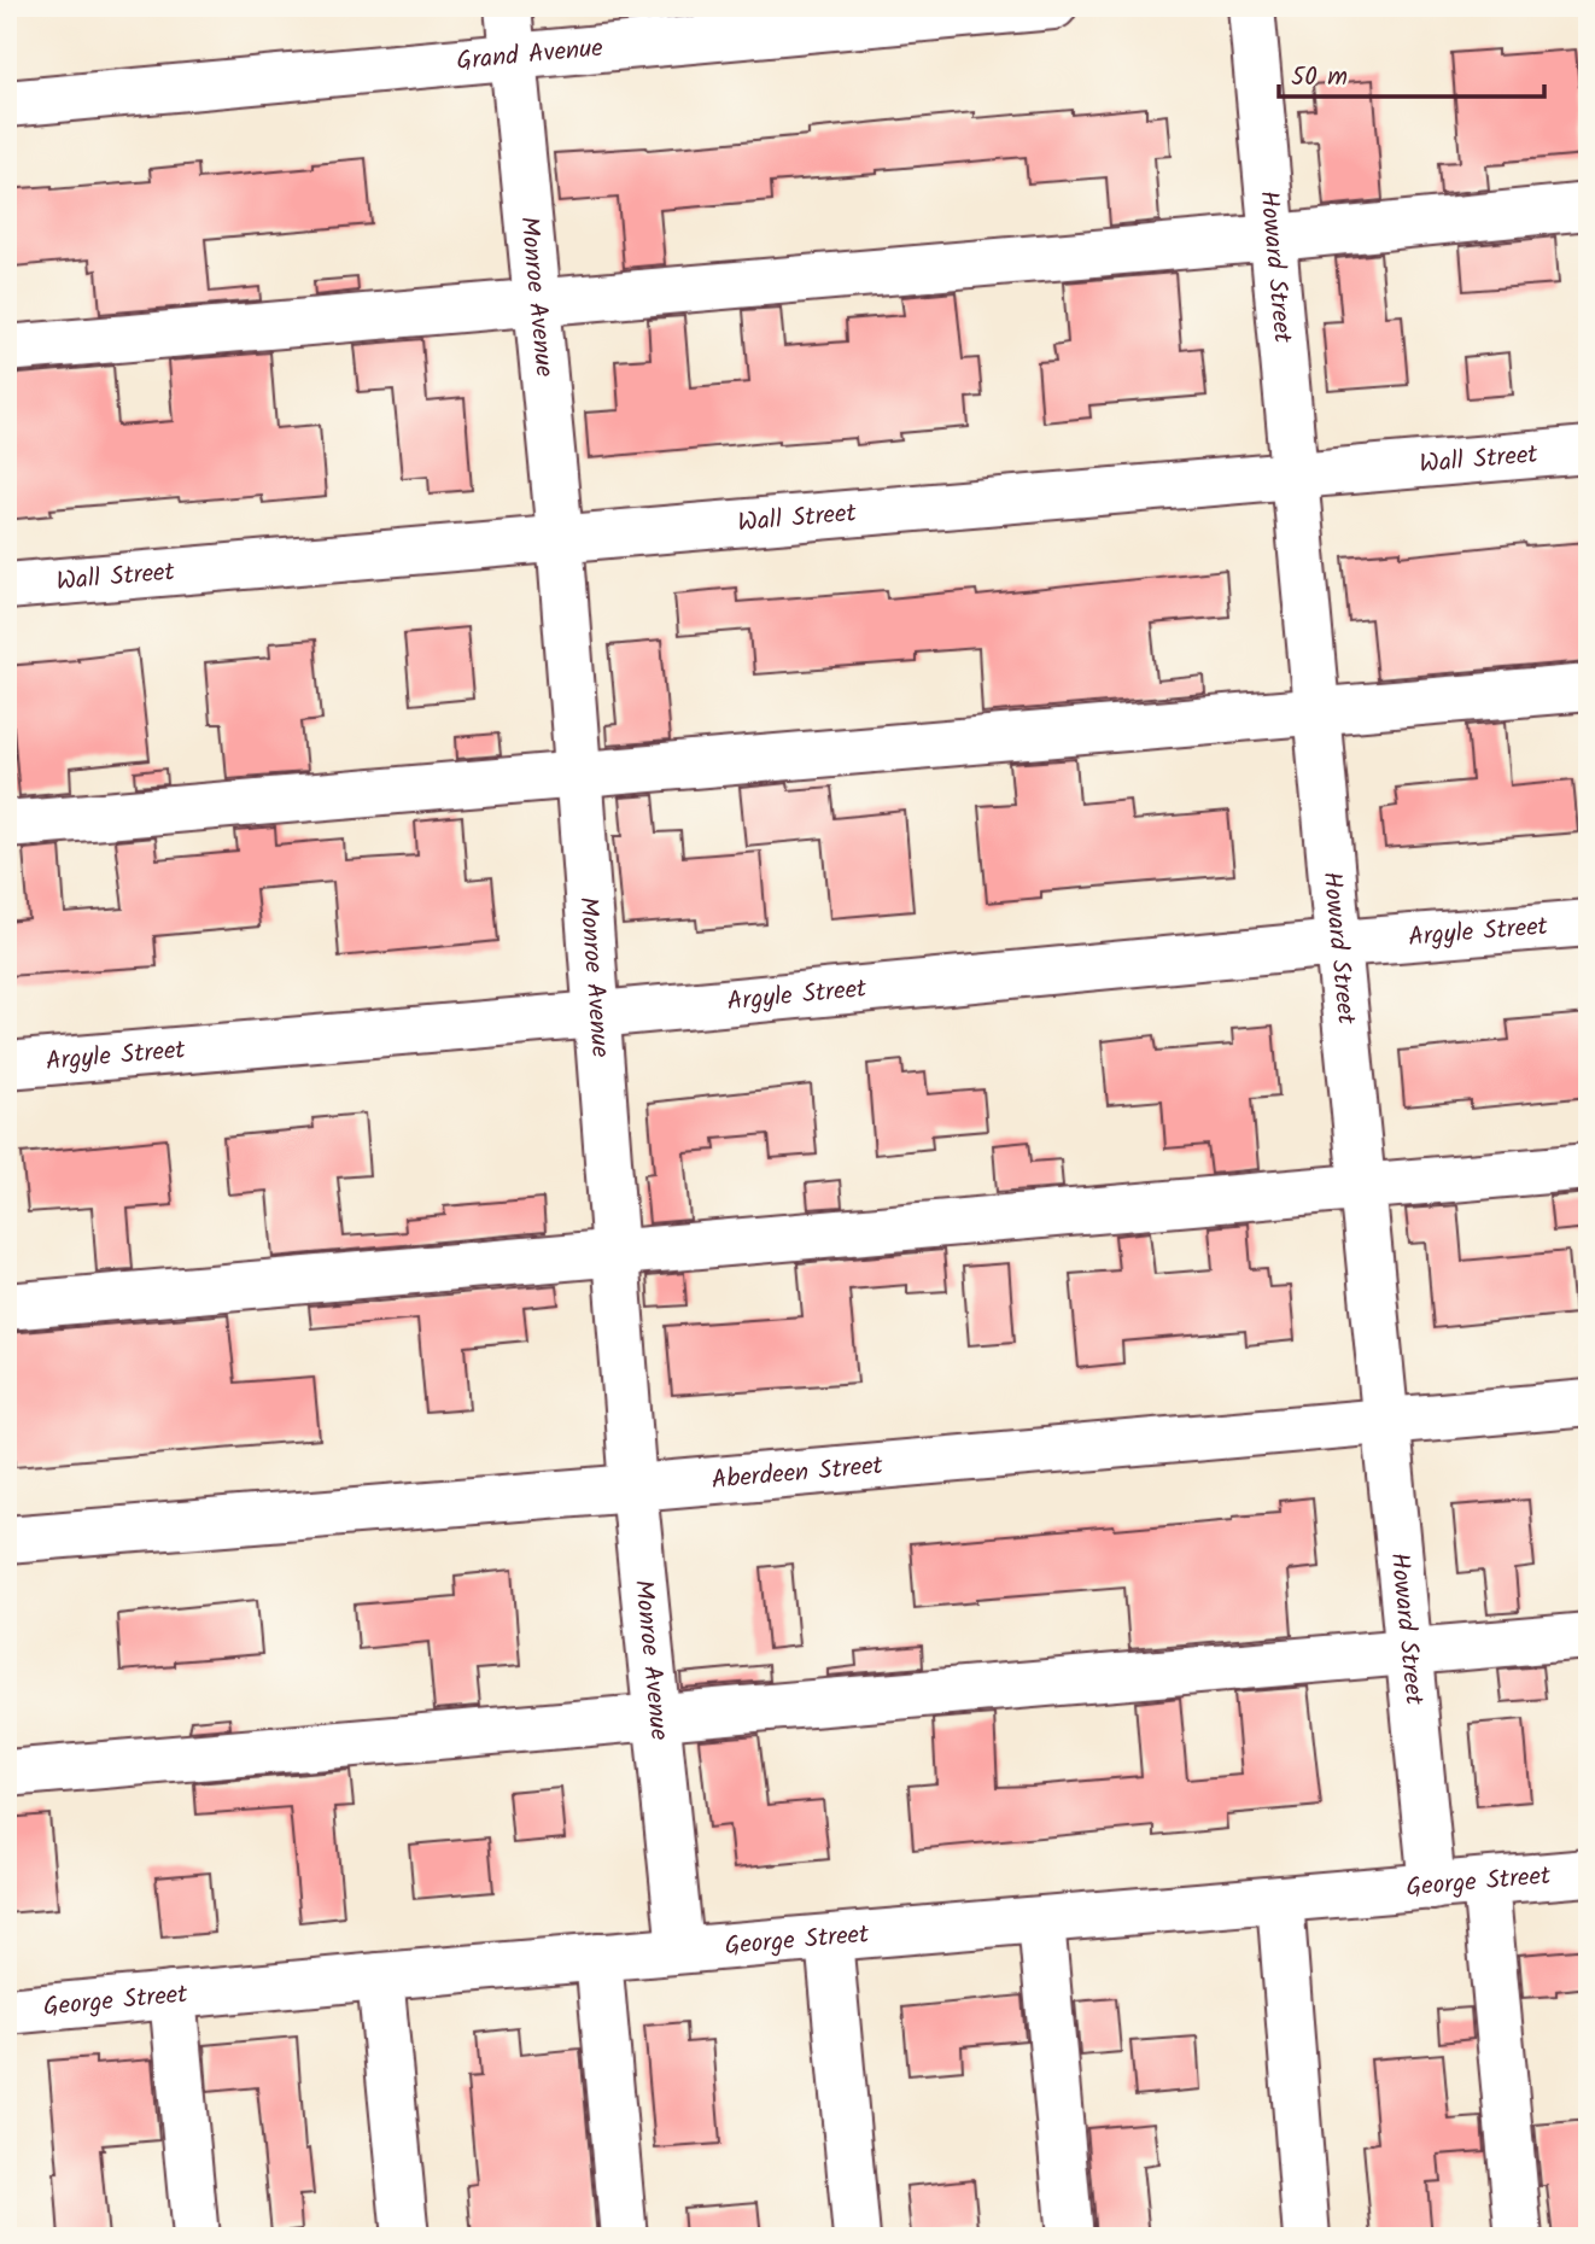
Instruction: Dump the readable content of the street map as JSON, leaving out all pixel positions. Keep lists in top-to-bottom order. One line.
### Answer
{"streets":{"street":["Grand Avenue","Howard Street","Monroe Avenue","Wall Street","Argyle Street","Aberdeen Street","George Street"]},"crossings":[["Grand Avenue","Monroe Avenue"],["Howard Street","Wall Street"],["Howard Street","Argyle Street"],["Howard Street","Aberdeen Street"],["Howard Street","George Street"],["Monroe Avenue","Wall Street"],["Monroe Avenue","Argyle Street"],["Monroe Avenue","Aberdeen Street"],["Monroe Avenue","George Street"]],"scale_bar":"50 m"}
